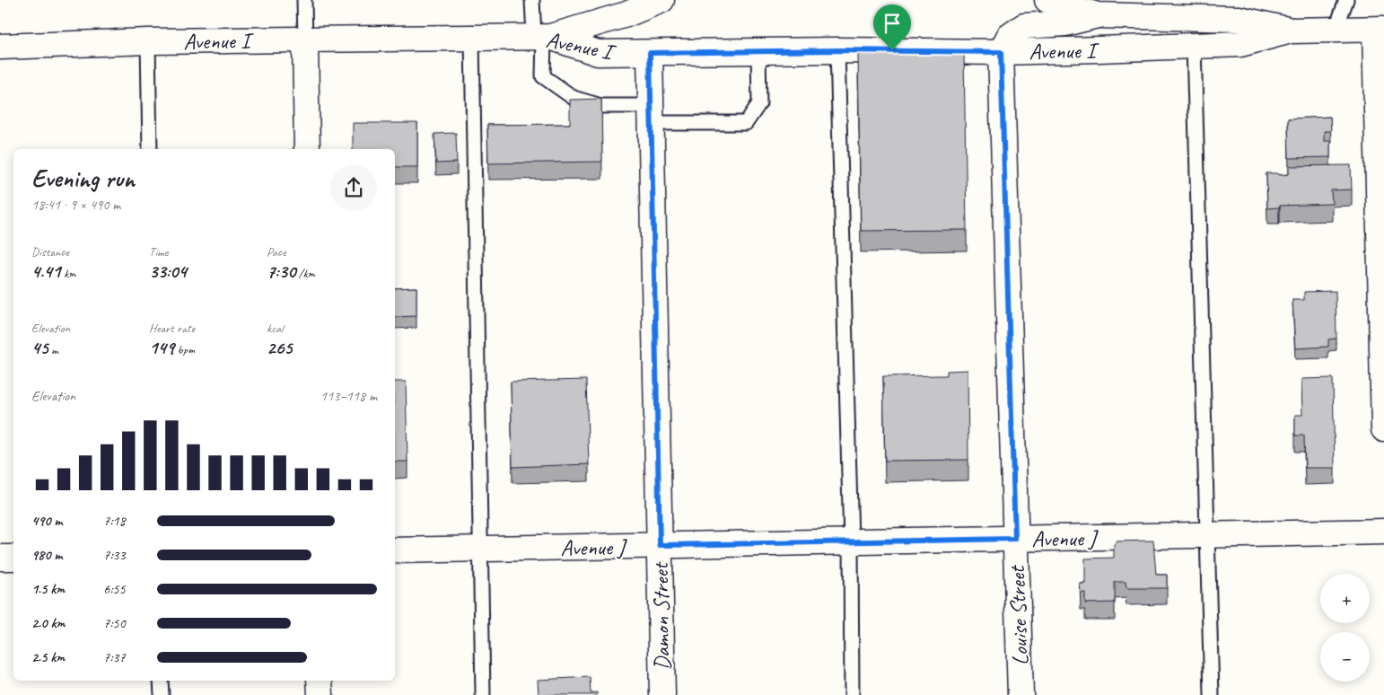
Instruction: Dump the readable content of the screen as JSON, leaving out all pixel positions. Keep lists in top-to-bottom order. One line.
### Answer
{"streets":{"street":["Avenue I","Avenue J","Louise Street","Damon Street"]},"crossings":[["Avenue I","Louise Street"],["Avenue I","Damon Street"],["Avenue J","Louise Street"],["Avenue J","Damon Street"]],"page":{"heading":["Evening run","18:41 · 9 × 490 m"],"stats":[["Distance","4.41 km"],["Time","33:04"],["Pace","7:30 /km"],["Elevation","45 m"],["Heart rate","149 bpm"],["kcal","265"]],"chart":["Elevation","113–118 m"],"list":[{"name":"490 m","note":"7:18"},{"name":"980 m","note":"7:33"},{"name":"1.5 km","note":"6:55"},{"name":"2.0 km","note":"7:50"},{"name":"2.5 km","note":"7:37"}],"map_buttons":["+","−"]}}
